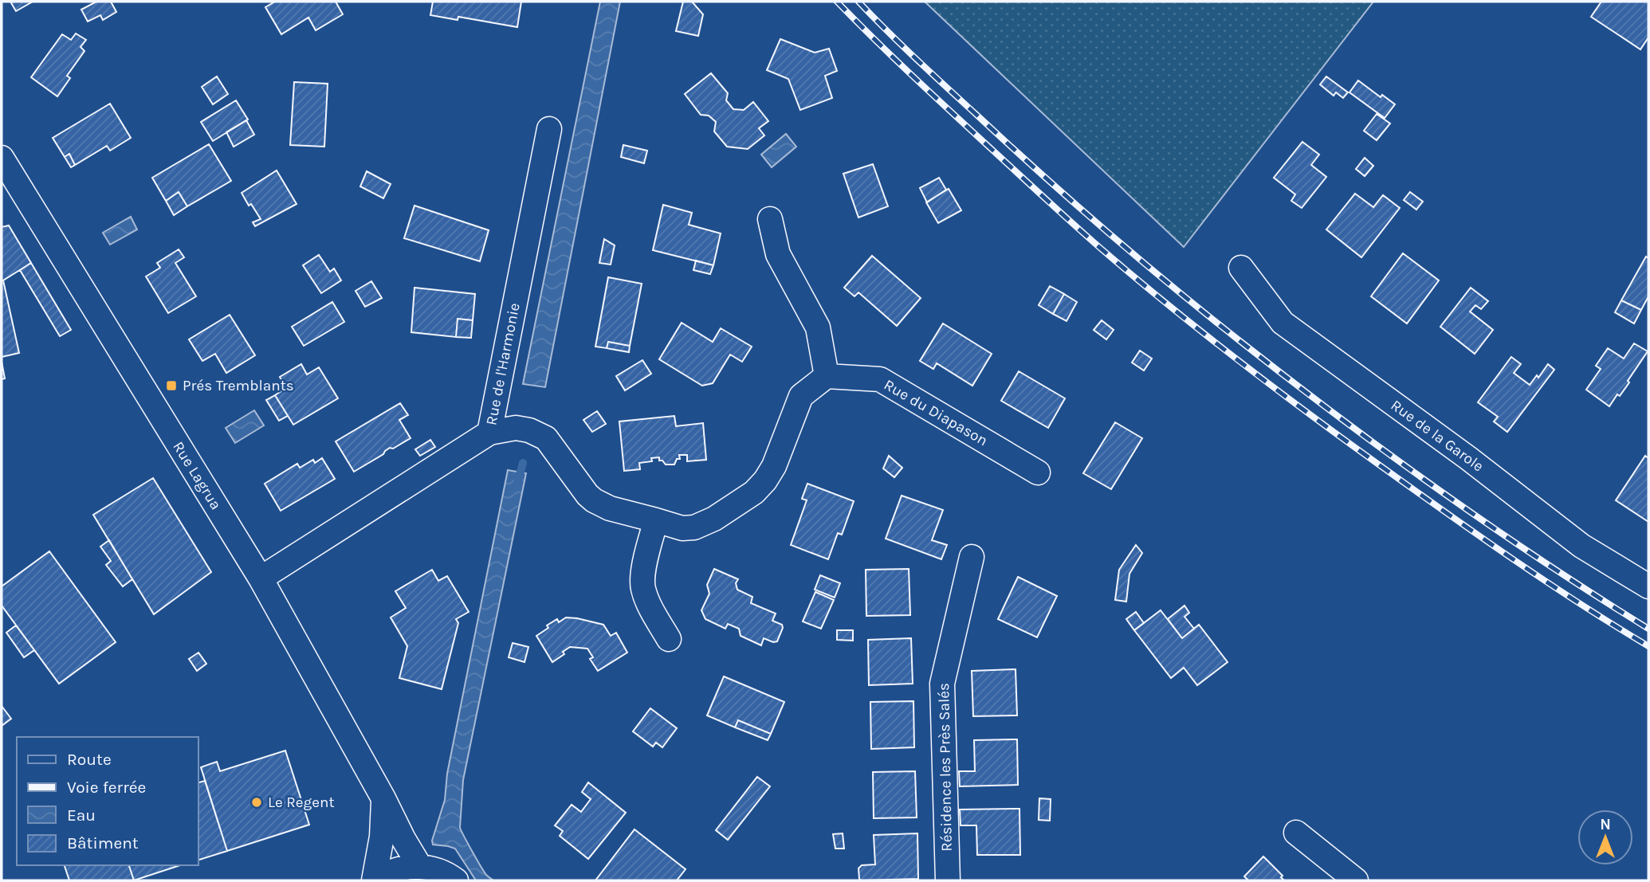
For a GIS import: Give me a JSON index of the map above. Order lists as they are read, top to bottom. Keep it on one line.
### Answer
{"streets":{"street":["Rue de l'Harmonie","Rue du Diapason","Rue de la Garole","Rue Lagrua","Résidence les Près Salés"]},"crossings":[["Rue de l'Harmonie","Rue Lagrua"]],"places":{"transit":["Prés Tremblants"],"other":["Le Regent"]},"legend":["Route","Voie ferrée","Eau","Bâtiment"],"north":"top"}
